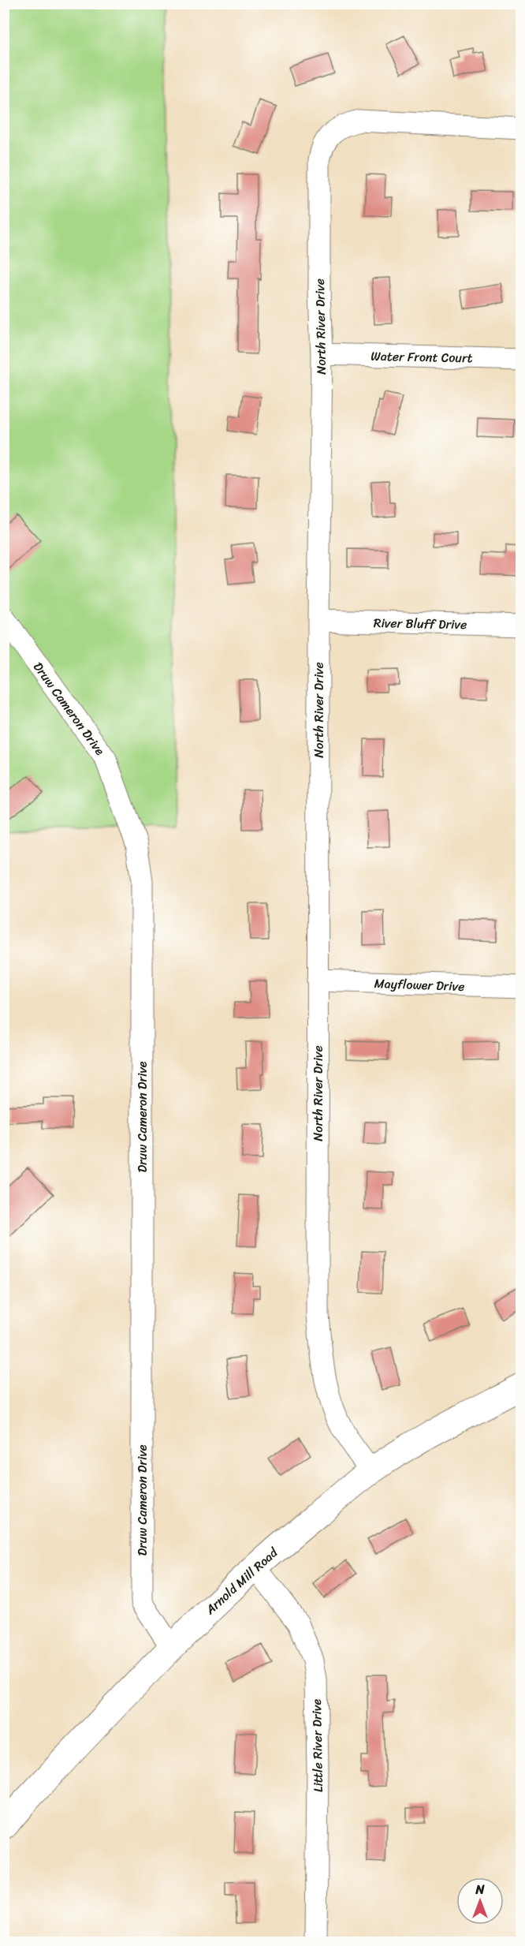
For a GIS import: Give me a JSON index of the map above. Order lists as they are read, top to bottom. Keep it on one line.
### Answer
{"streets":{"main road":["Arnold Mill Road"],"street":["North River Drive","Water Front Court","River Bluff Drive","Druw Cameron Drive","Mayflower Drive","Little River Drive"]},"crossings":[["North River Drive","Water Front Court"],["North River Drive","River Bluff Drive"],["North River Drive","Mayflower Drive"],["North River Drive","Arnold Mill Road"],["Druw Cameron Drive","Arnold Mill Road"],["Arnold Mill Road","Little River Drive"]],"north":"top"}
